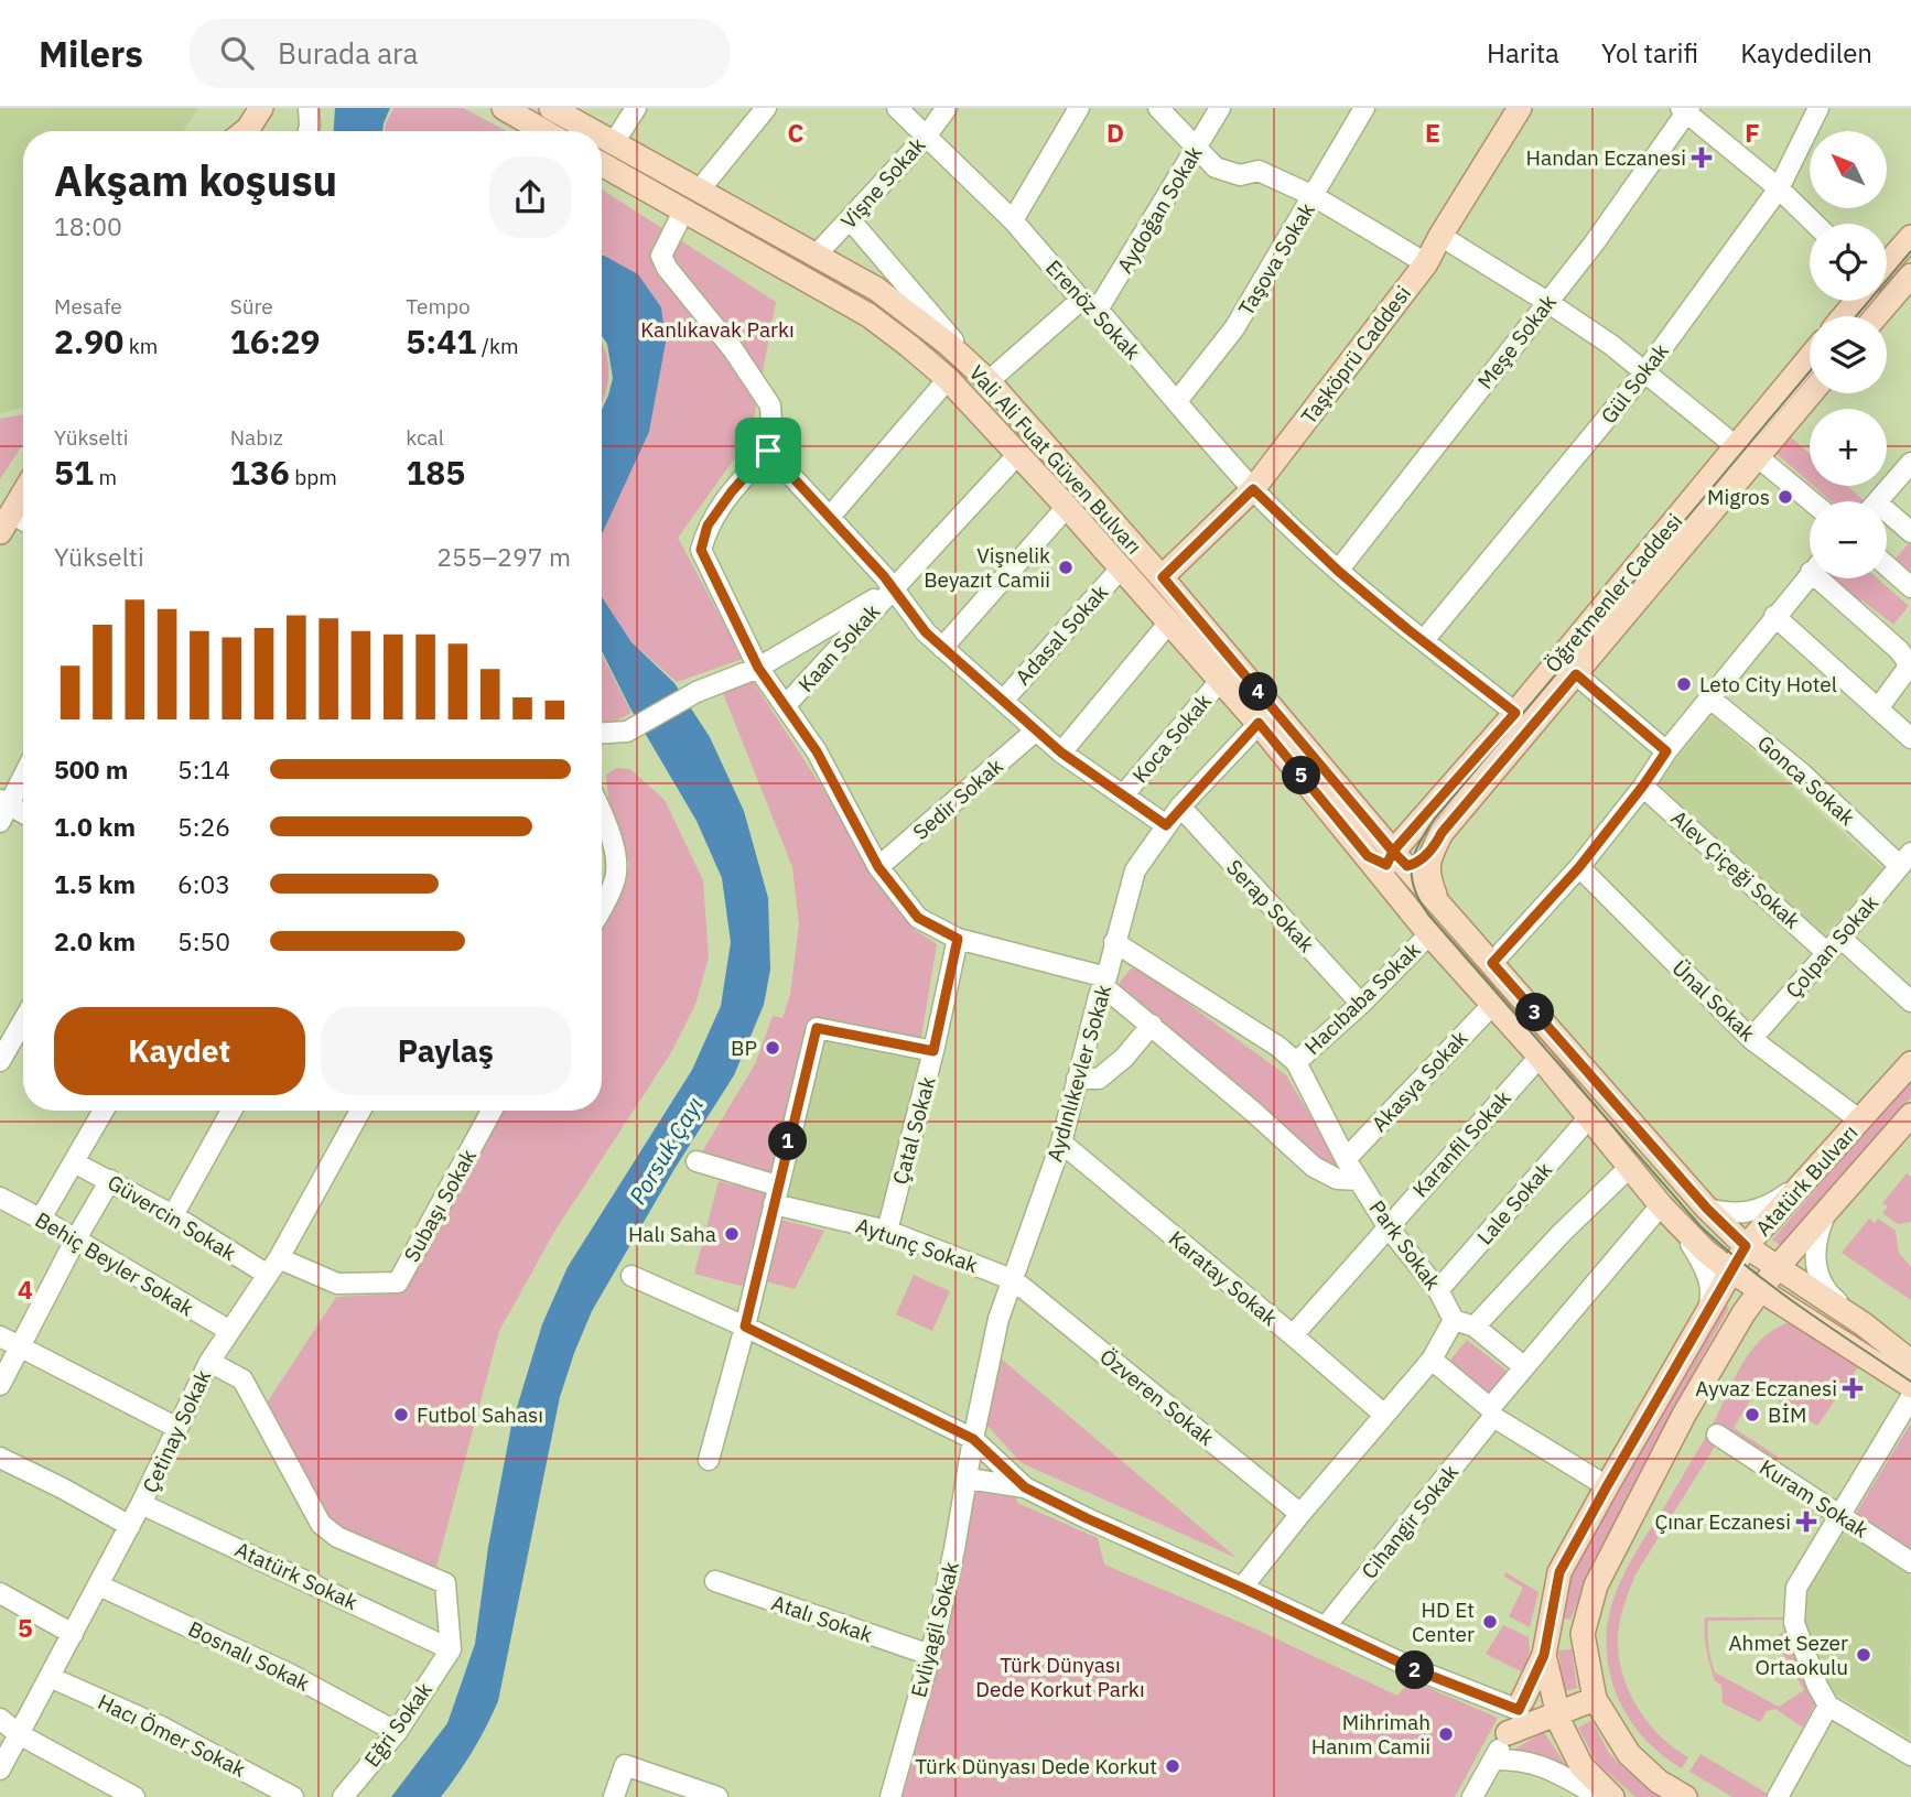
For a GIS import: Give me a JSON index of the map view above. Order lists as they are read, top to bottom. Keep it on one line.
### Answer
{"streets":{"main road":["Taşköprü Caddesi","Vali Ali Fuat Güven Bulvarı","Öğretmenler Caddesi","Atatürk Bulvarı"],"street":["Vişne Sokak","Aydoğan Sokak","Taşova Sokak","Erenöz Sokak","Meşe Sokak","Gül Sokak","Adasal Sokak","Kaan Sokak","Koca Sokak","Gonca Sokak","Sedir Sokak","Alev Çiçeği Sokak","Serap Sokak","Çolpan Sokak","Hacıbaba Sokak","Ünal Sokak","Aydınlıkevler Sokak","Akasya Sokak","Çatal Sokak","Karanfil Sokak","Lale Sokak","Subaşı Sokak","Güvercin Sokak","Aytunç Sokak","Park Sokak","Behiç Beyler Sokak","Karatay Sokak","Özveren Sokak","Çetinay Sokak","Kuram Sokak","Cihangir Sokak","Atatürk Sokak","Atalı Sokak","Evliyagil Sokak","Bosnalı Sokak","Eğri Sokak","Hacı Ömer Sokak"]},"crossings":[["Vişne Sokak","Erenöz Sokak"],["Vişne Sokak","Vali Ali Fuat Güven Bulvarı"],["Aydoğan Sokak","Erenöz Sokak"],["Aydoğan Sokak","Vali Ali Fuat Güven Bulvarı"],["Taşova Sokak","Erenöz Sokak"],["Erenöz Sokak","Meşe Sokak"],["Erenöz Sokak","Taşköprü Caddesi"],["Erenöz Sokak","Gül Sokak"],["Erenöz Sokak","Öğretmenler Caddesi"],["Taşköprü Caddesi","Vali Ali Fuat Güven Bulvarı"],["Vali Ali Fuat Güven Bulvarı","Öğretmenler Caddesi"],["Vali Ali Fuat Güven Bulvarı","Adasal Sokak"],["Vali Ali Fuat Güven Bulvarı","Kaan Sokak"],["Vali Ali Fuat Güven Bulvarı","Koca Sokak"],["Vali Ali Fuat Güven Bulvarı","Hacıbaba Sokak"],["Vali Ali Fuat Güven Bulvarı","Aydınlıkevler Sokak"],["Vali Ali Fuat Güven Bulvarı","Akasya Sokak"],["Vali Ali Fuat Güven Bulvarı","Karanfil Sokak"],["Vali Ali Fuat Güven Bulvarı","Atatürk Bulvarı"],["Vali Ali Fuat Güven Bulvarı","Lale Sokak"],["Vali Ali Fuat Güven Bulvarı","Cihangir Sokak"],["Gonca Sokak","Çolpan Sokak"],["Alev Çiçeği Sokak","Çolpan Sokak"],["Serap Sokak","Hacıbaba Sokak"],["Serap Sokak","Aydınlıkevler Sokak"],["Çolpan Sokak","Ünal Sokak"],["Hacıbaba Sokak","Park Sokak"],["Ünal Sokak","Atatürk Bulvarı"],["Aydınlıkevler Sokak","Aytunç Sokak"],["Aydınlıkevler Sokak","Park Sokak"],["Aydınlıkevler Sokak","Karatay Sokak"],["Aydınlıkevler Sokak","Özveren Sokak"],["Aydınlıkevler Sokak","Evliyagil Sokak"],["Akasya Sokak","Park Sokak"],["Çatal Sokak","Aytunç Sokak"],["Karanfil Sokak","Park Sokak"],["Karanfil Sokak","Karatay Sokak"],["Lale Sokak","Park Sokak"],["Subaşı Sokak","Çetinay Sokak"],["Güvercin Sokak","Çetinay Sokak"],["Aytunç Sokak","Özveren Sokak"],["Behiç Beyler Sokak","Çetinay Sokak"],["Çetinay Sokak","Atatürk Sokak"],["Çetinay Sokak","Bosnalı Sokak"],["Çetinay Sokak","Hacı Ömer Sokak"],["Atatürk Sokak","Eğri Sokak"],["Atalı Sokak","Evliyagil Sokak"],["Bosnalı Sokak","Eğri Sokak"]],"water":["Porsuk Çayı"],"parks":["Kanlıkavak Parkı","Türk Dünyası Dede Korkut Parkı"],"places":{"health":["Handan Eczanesi","Ayvaz Eczanesi","Çınar Eczanesi"],"other":["Migros","Vişnelik Beyazıt Camii","Leto City Hotel","BP","Halı Saha","Futbol Sahası","BİM","HD Et Center","Ahmet Sezer Ortaokulu","Mihrimah Hanım Camii","Türk Dünyası Dede Korkut"]},"north":"top left","page":{"header":"Milers","search":"Burada ara","nav":["Harita","Yol tarifi","Kaydedilen"],"map_buttons":["+","−"],"heading":["Akşam koşusu","18:00"],"stats":[["Mesafe","2.90 km"],["Süre","16:29"],["Tempo","5:41 /km"],["Yükselti","51 m"],["Nabız","136 bpm"],["kcal","185"]],"chart":["Yükselti","255–297 m"],"pins":["4","5","3","1","2"],"list":[{"name":"500 m","note":"5:14"},{"name":"1.0 km","note":"5:26"},{"name":"1.5 km","note":"6:03"},{"name":"2.0 km","note":"5:50"}],"buttons":["Kaydet","Paylaş"]},"grid":{"columns":["C","D","E","F"],"rows":["4","5"]}}
